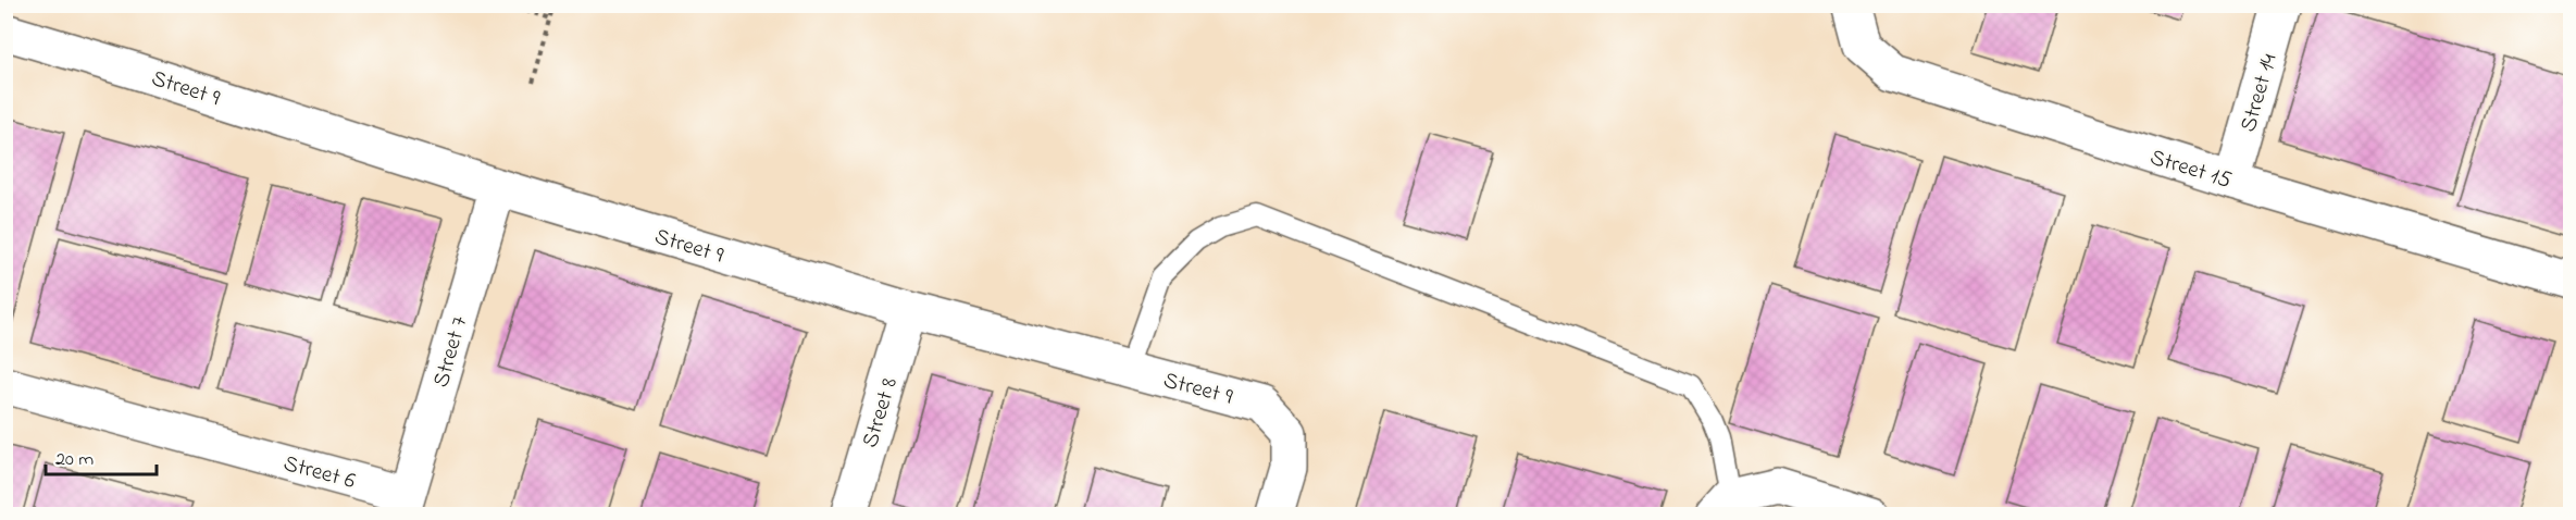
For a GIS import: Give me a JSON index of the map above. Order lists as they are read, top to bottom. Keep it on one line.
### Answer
{"streets":{"street":["Street 9","Street 14","Street 15","Street 7","Street 8","Street 6"]},"crossings":[["Street 9","Street 7"],["Street 9","Street 8"],["Street 14","Street 15"],["Street 7","Street 6"]],"scale_bar":"20 m"}
